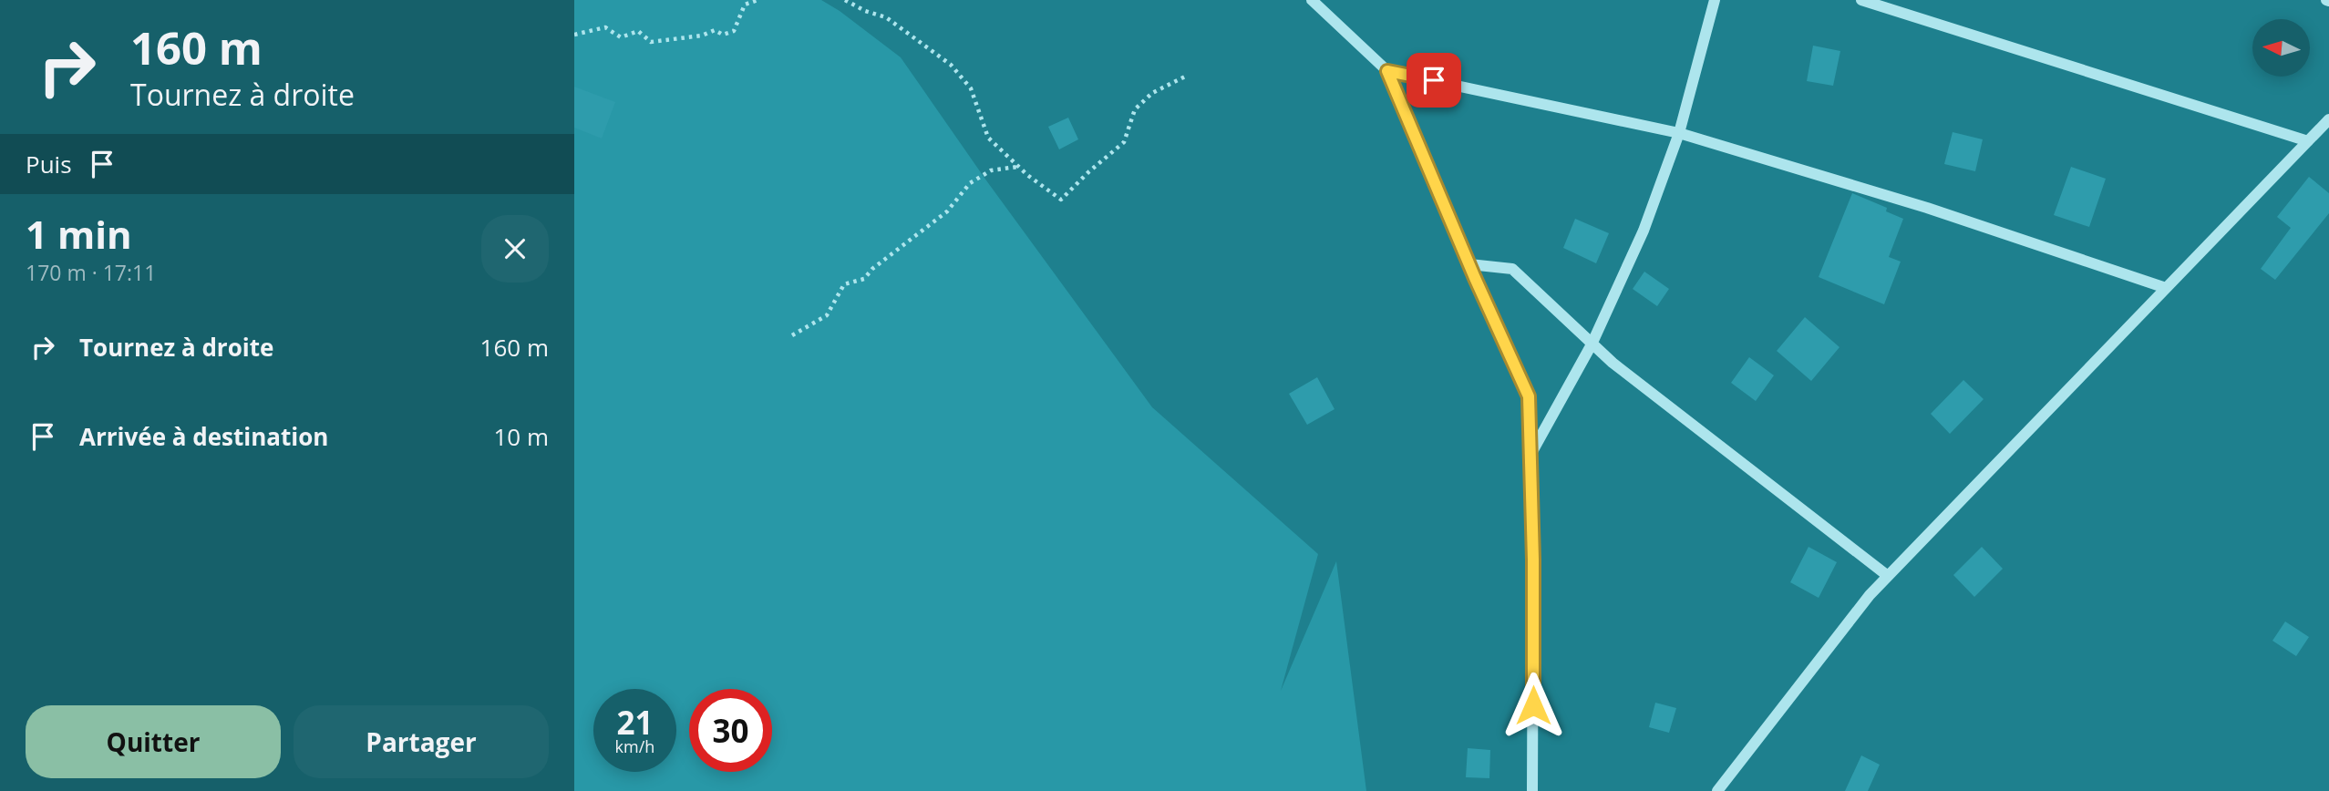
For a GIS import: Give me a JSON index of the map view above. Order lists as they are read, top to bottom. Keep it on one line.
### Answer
{"north":"left","page":{"turn":["160 m","Tournez à droite"],"then":"Puis","heading":["1 min","170 m · 17:11"],"list":[{"name":"Tournez à droite","value":"160 m"},{"name":"Arrivée à destination","value":"10 m"}],"speed":"21 km/h","limit":"30","buttons":["Quitter","Partager"]}}
